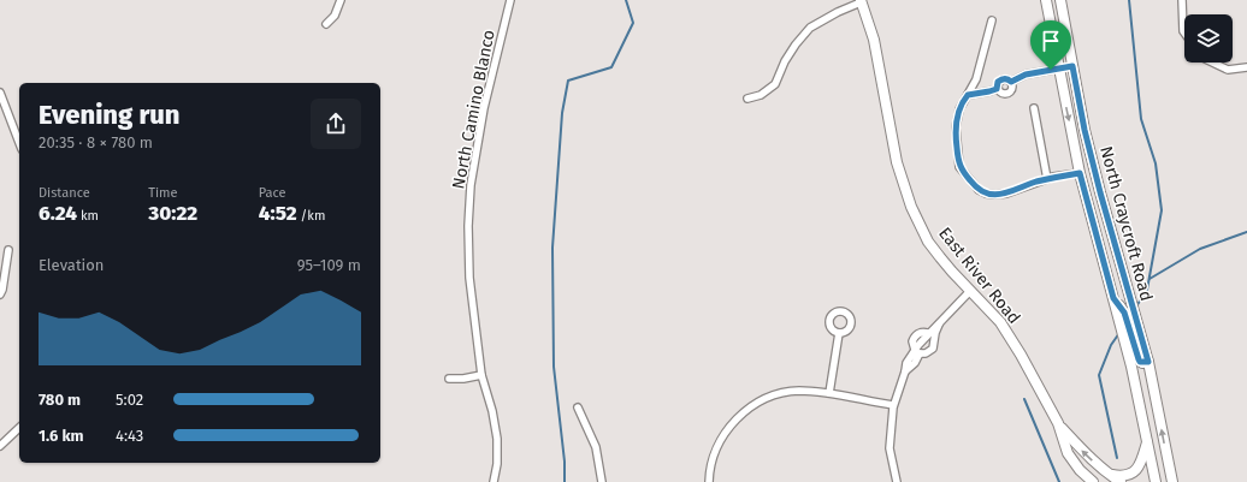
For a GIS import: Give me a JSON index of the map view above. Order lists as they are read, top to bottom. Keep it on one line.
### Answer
{"streets":{"main road":["North Craycroft Road","East River Road"],"street":["North Camino Blanco"]},"page":{"heading":["Evening run","20:35 · 8 × 780 m"],"stats":[["Distance","6.24 km"],["Time","30:22"],["Pace","4:52 /km"]],"chart":["Elevation","95–109 m"],"list":[{"name":"780 m","note":"5:02"},{"name":"1.6 km","note":"4:43"}]}}
